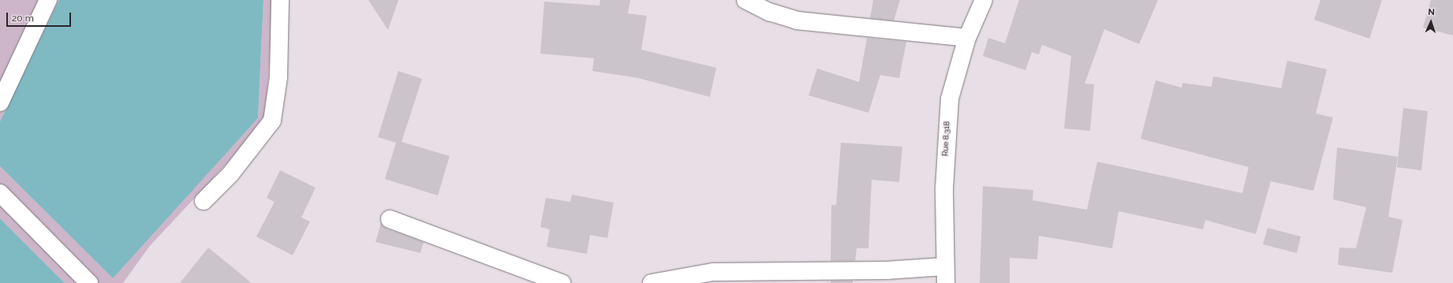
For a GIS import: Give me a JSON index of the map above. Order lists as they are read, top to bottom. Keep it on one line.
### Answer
{"streets":{"street":["Rue 8.318"]},"scale_bar":"20 m","north":"top"}
